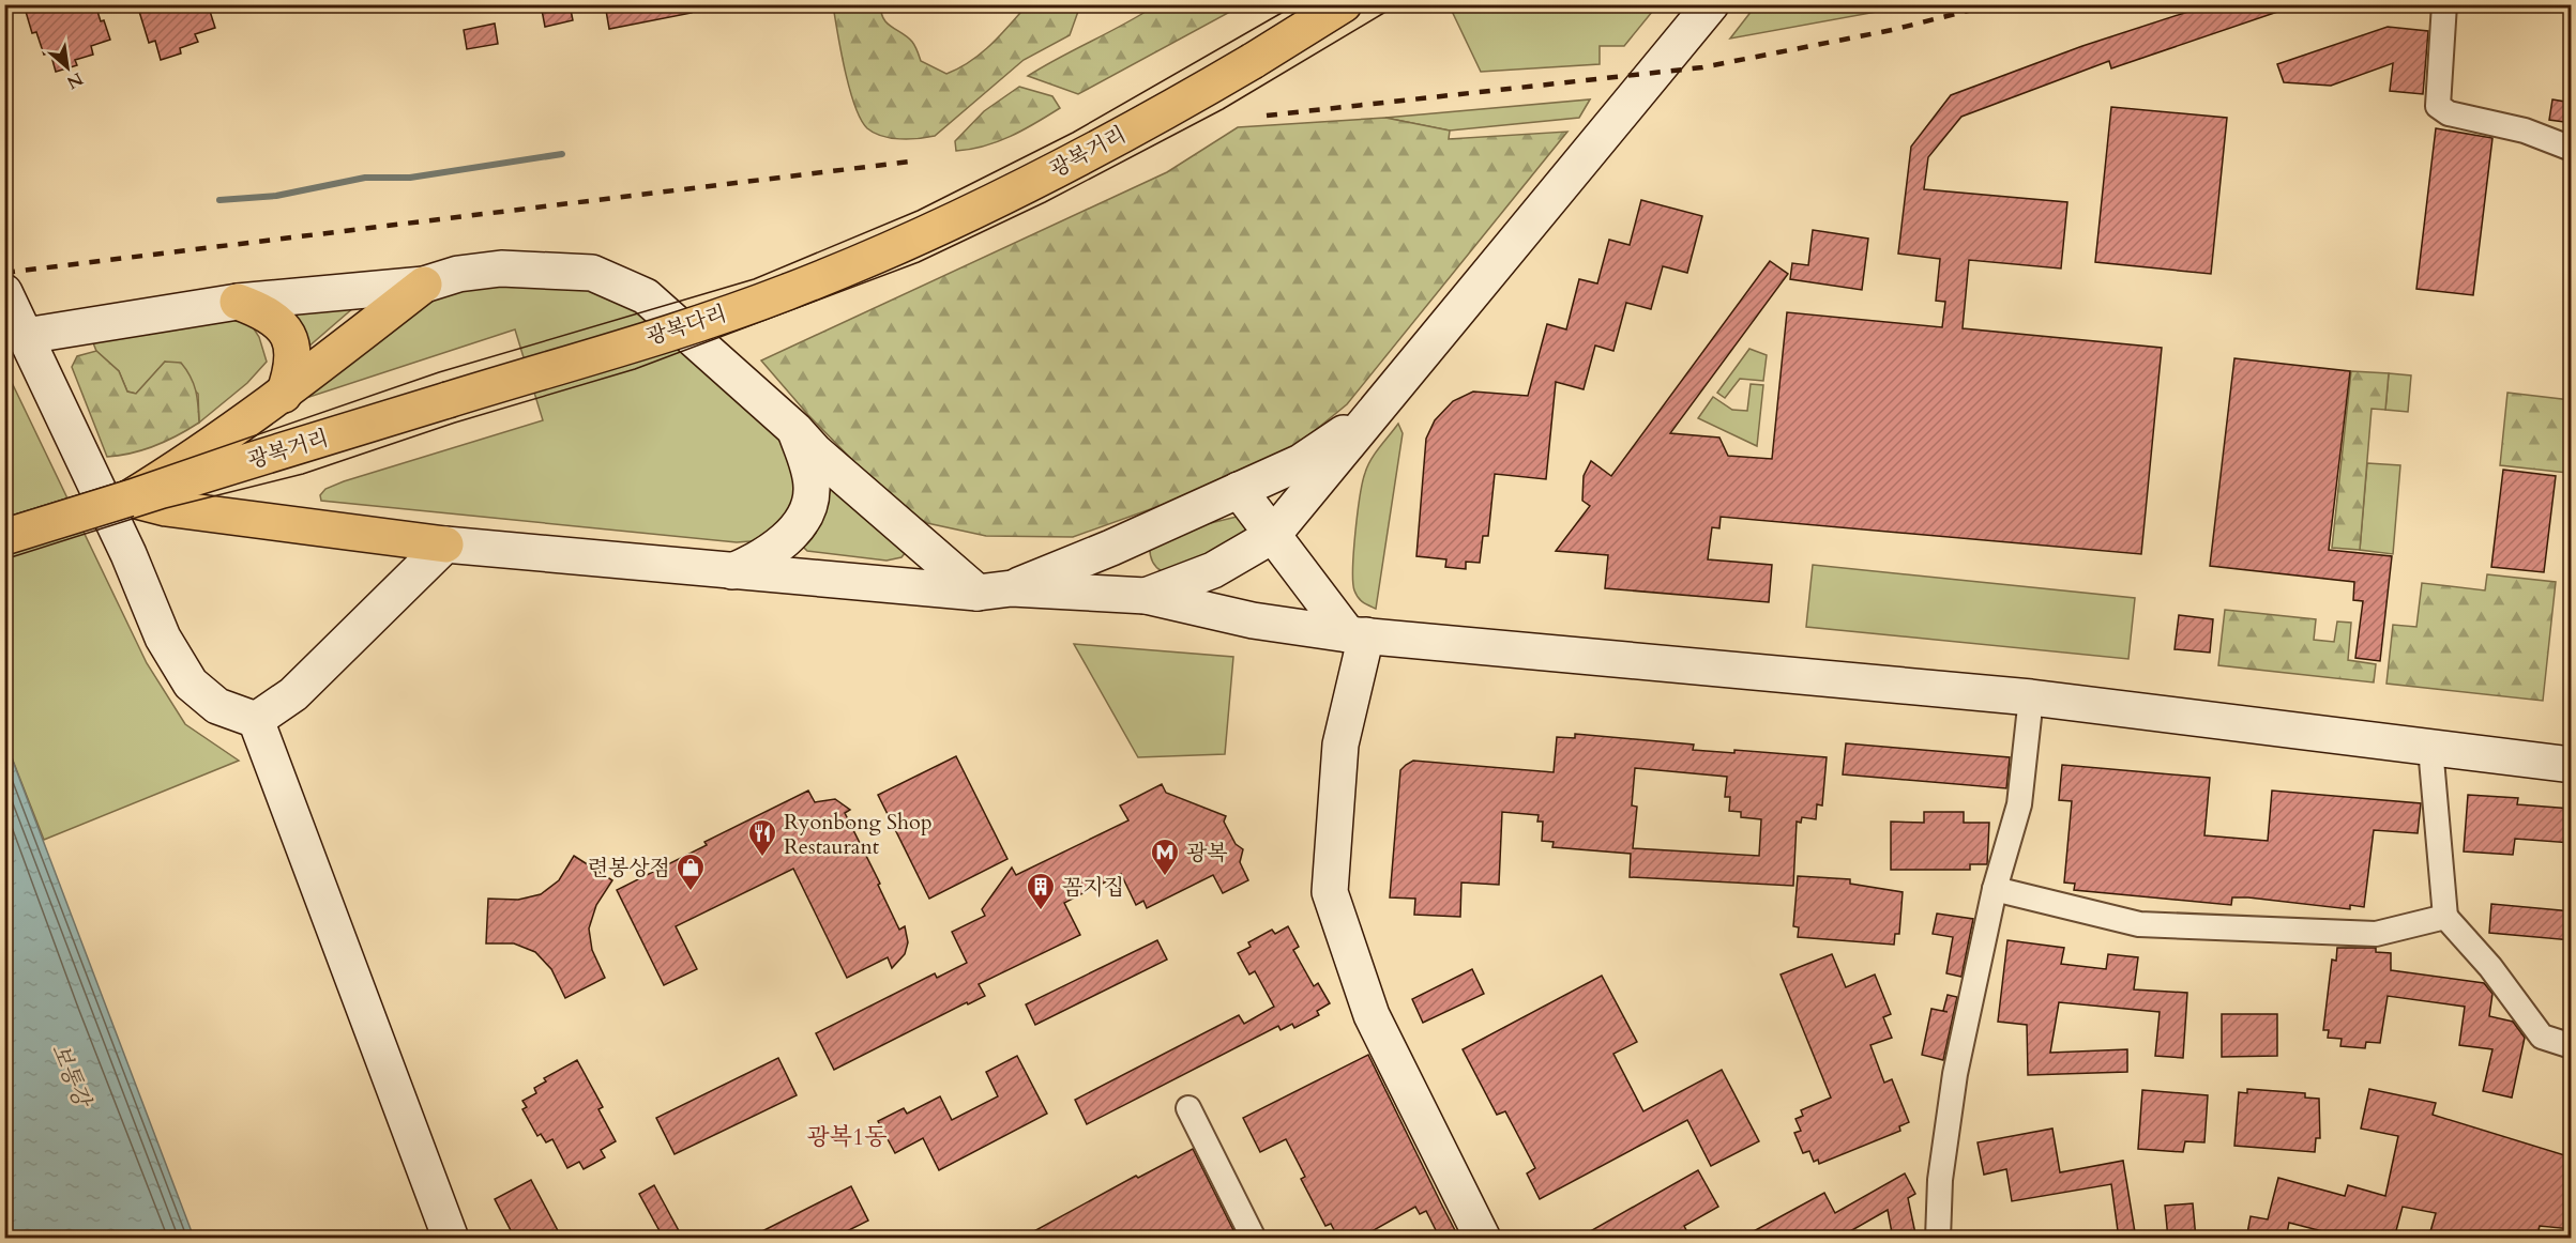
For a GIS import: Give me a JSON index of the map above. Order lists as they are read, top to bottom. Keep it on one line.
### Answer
{"streets":{"highway":["광복거리","광복다리"]},"crossings":[["광복거리","광복다리"]],"districts":["광복1동"],"water":["보통강"],"places":{"restaurant":["Ryonbong Shop Restaurant"],"metro station":["광복"],"shop":["련봉상점"],"building":["꼼지집"]},"north":"bottom right"}
